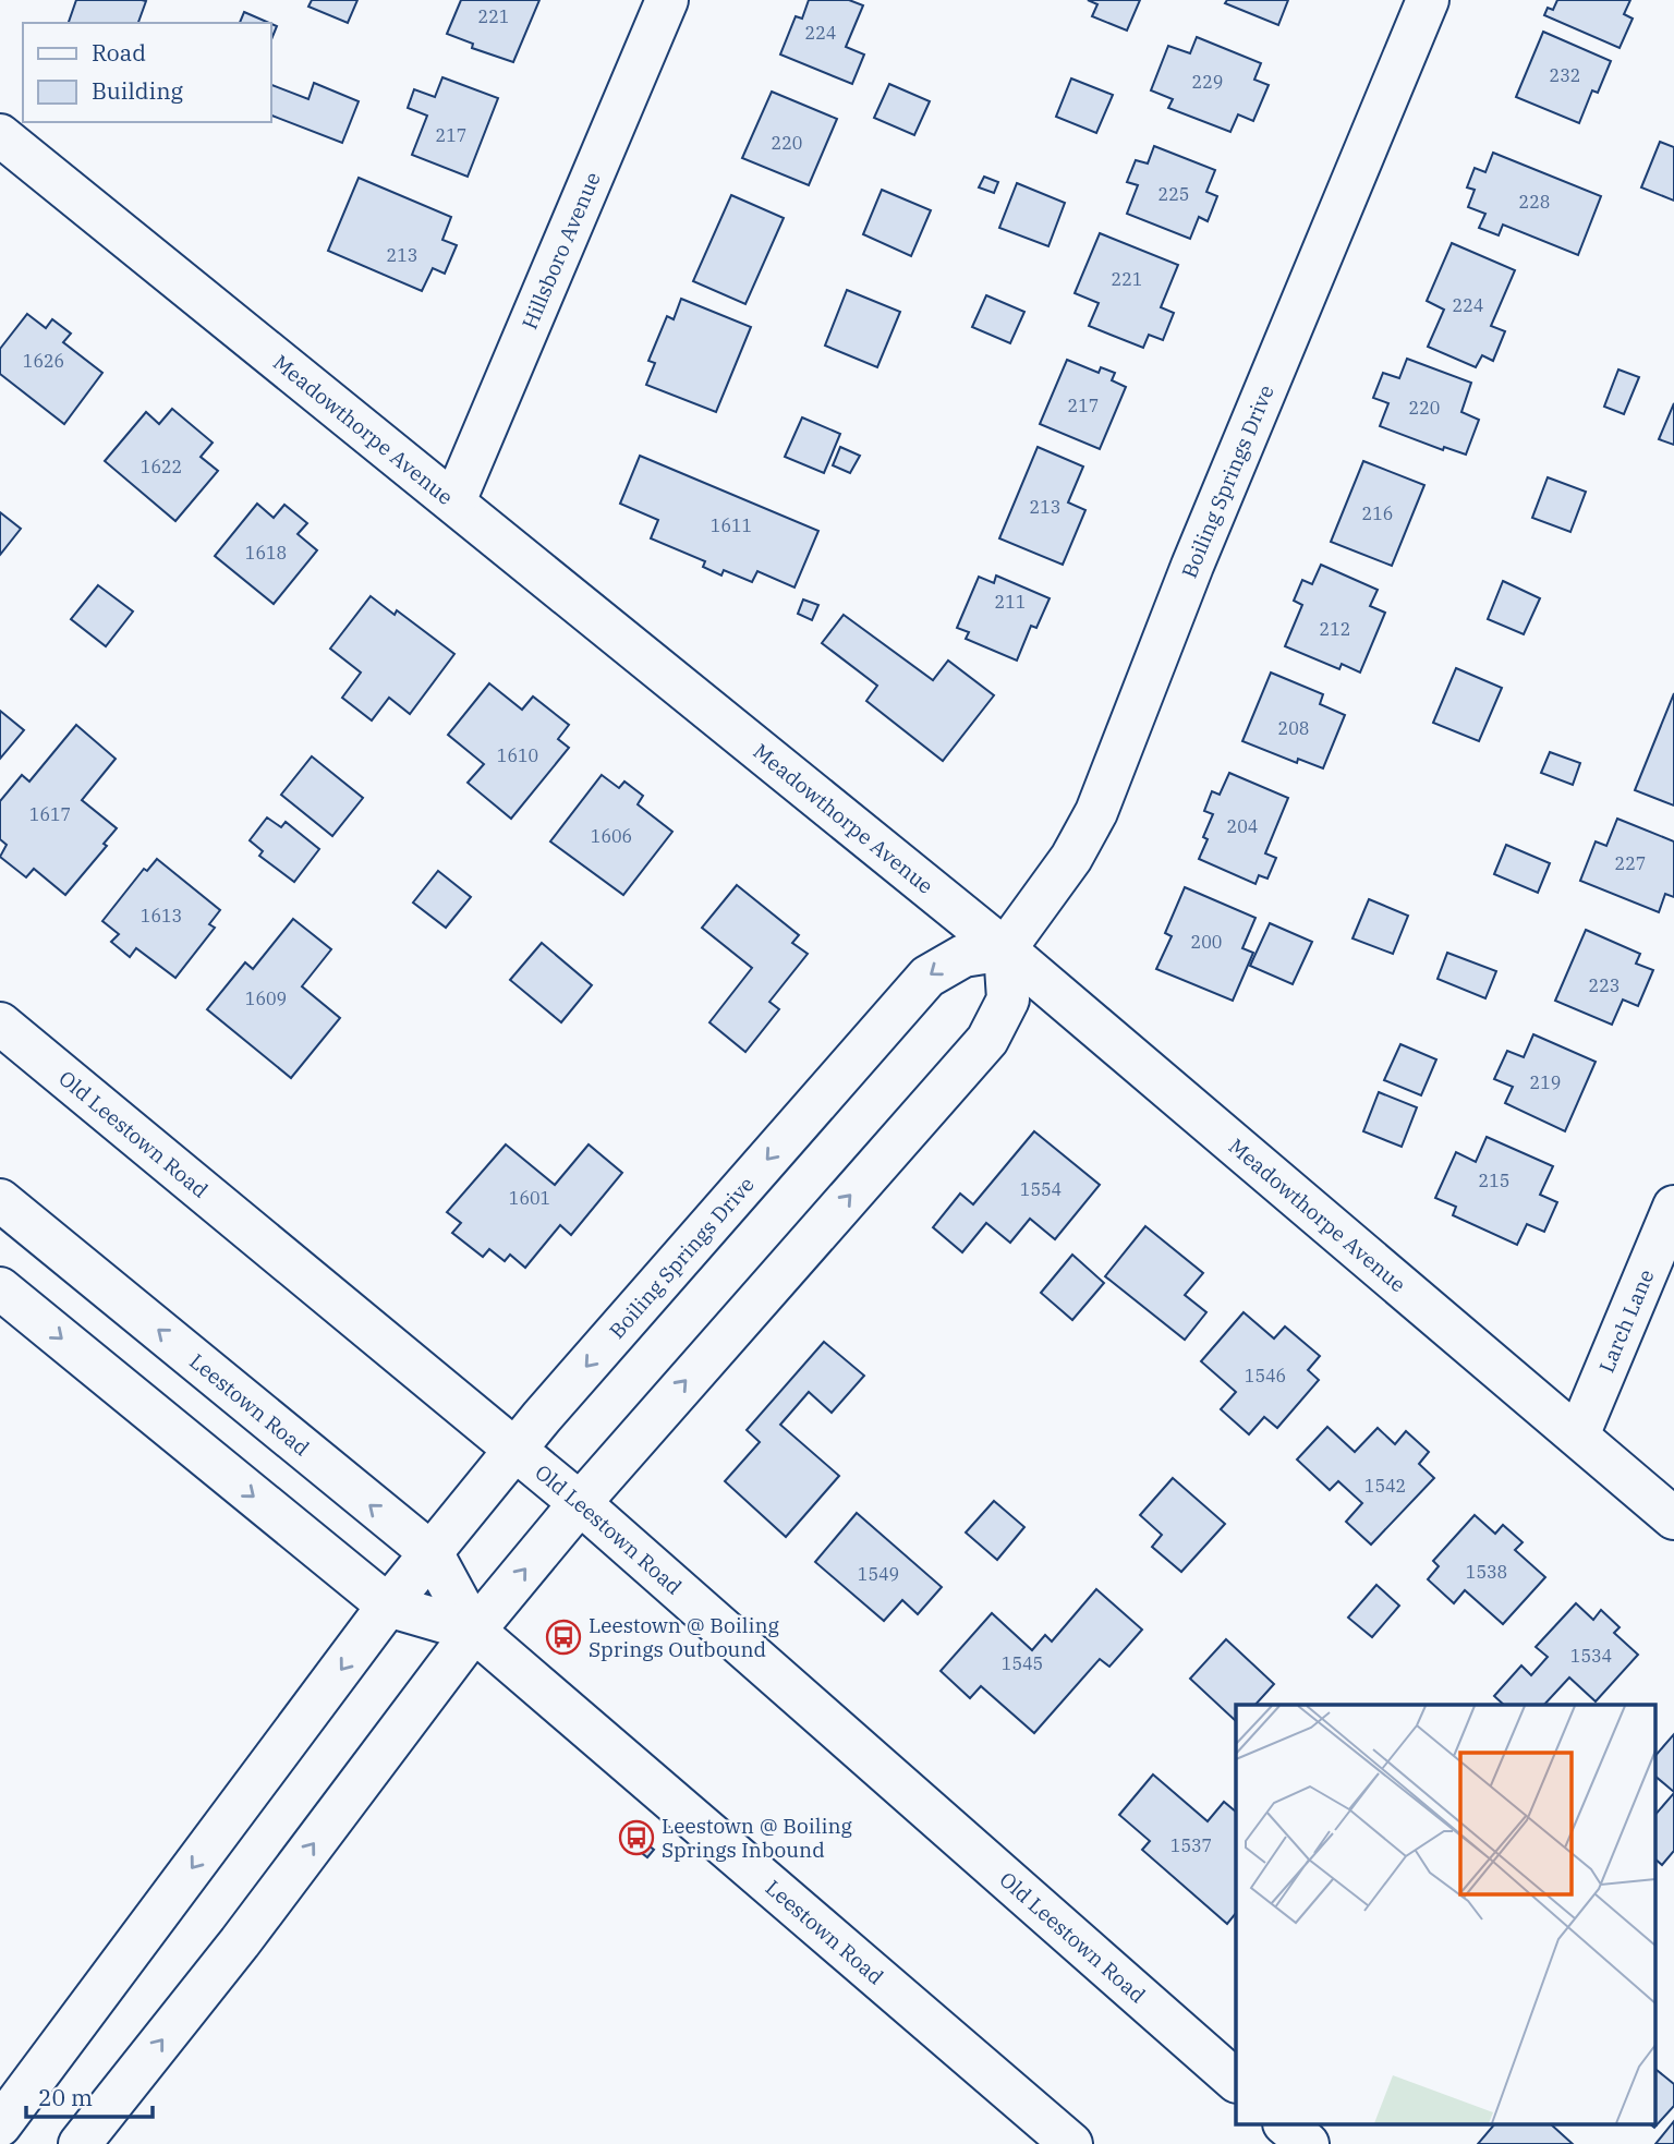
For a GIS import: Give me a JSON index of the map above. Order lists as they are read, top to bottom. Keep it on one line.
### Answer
{"streets":{"street":["Hillsboro Avenue","Meadowthorpe Avenue","Boiling Springs Drive","Old Leestown Road","Larch Lane","Leestown Road"]},"crossings":[["Hillsboro Avenue","Meadowthorpe Avenue"],["Meadowthorpe Avenue","Boiling Springs Drive"],["Meadowthorpe Avenue","Larch Lane"],["Boiling Springs Drive","Old Leestown Road"],["Boiling Springs Drive","Leestown Road"]],"places":{"bus stop":["Leestown @ Boiling Springs Outbound","Leestown @ Boiling Springs Inbound"]},"house_numbers":["221","224","232","229","217","220","225","228","213","221","224","1626","217","220","1622","213","216","1611","1618","211","212","208","1610","1617","204","1606","227","1613","200","223","1609","219","215","1554","1601","1546","1542","1538","1549","1534","1545","1537"],"legend":["Road","Building"],"scale_bar":"20 m"}
